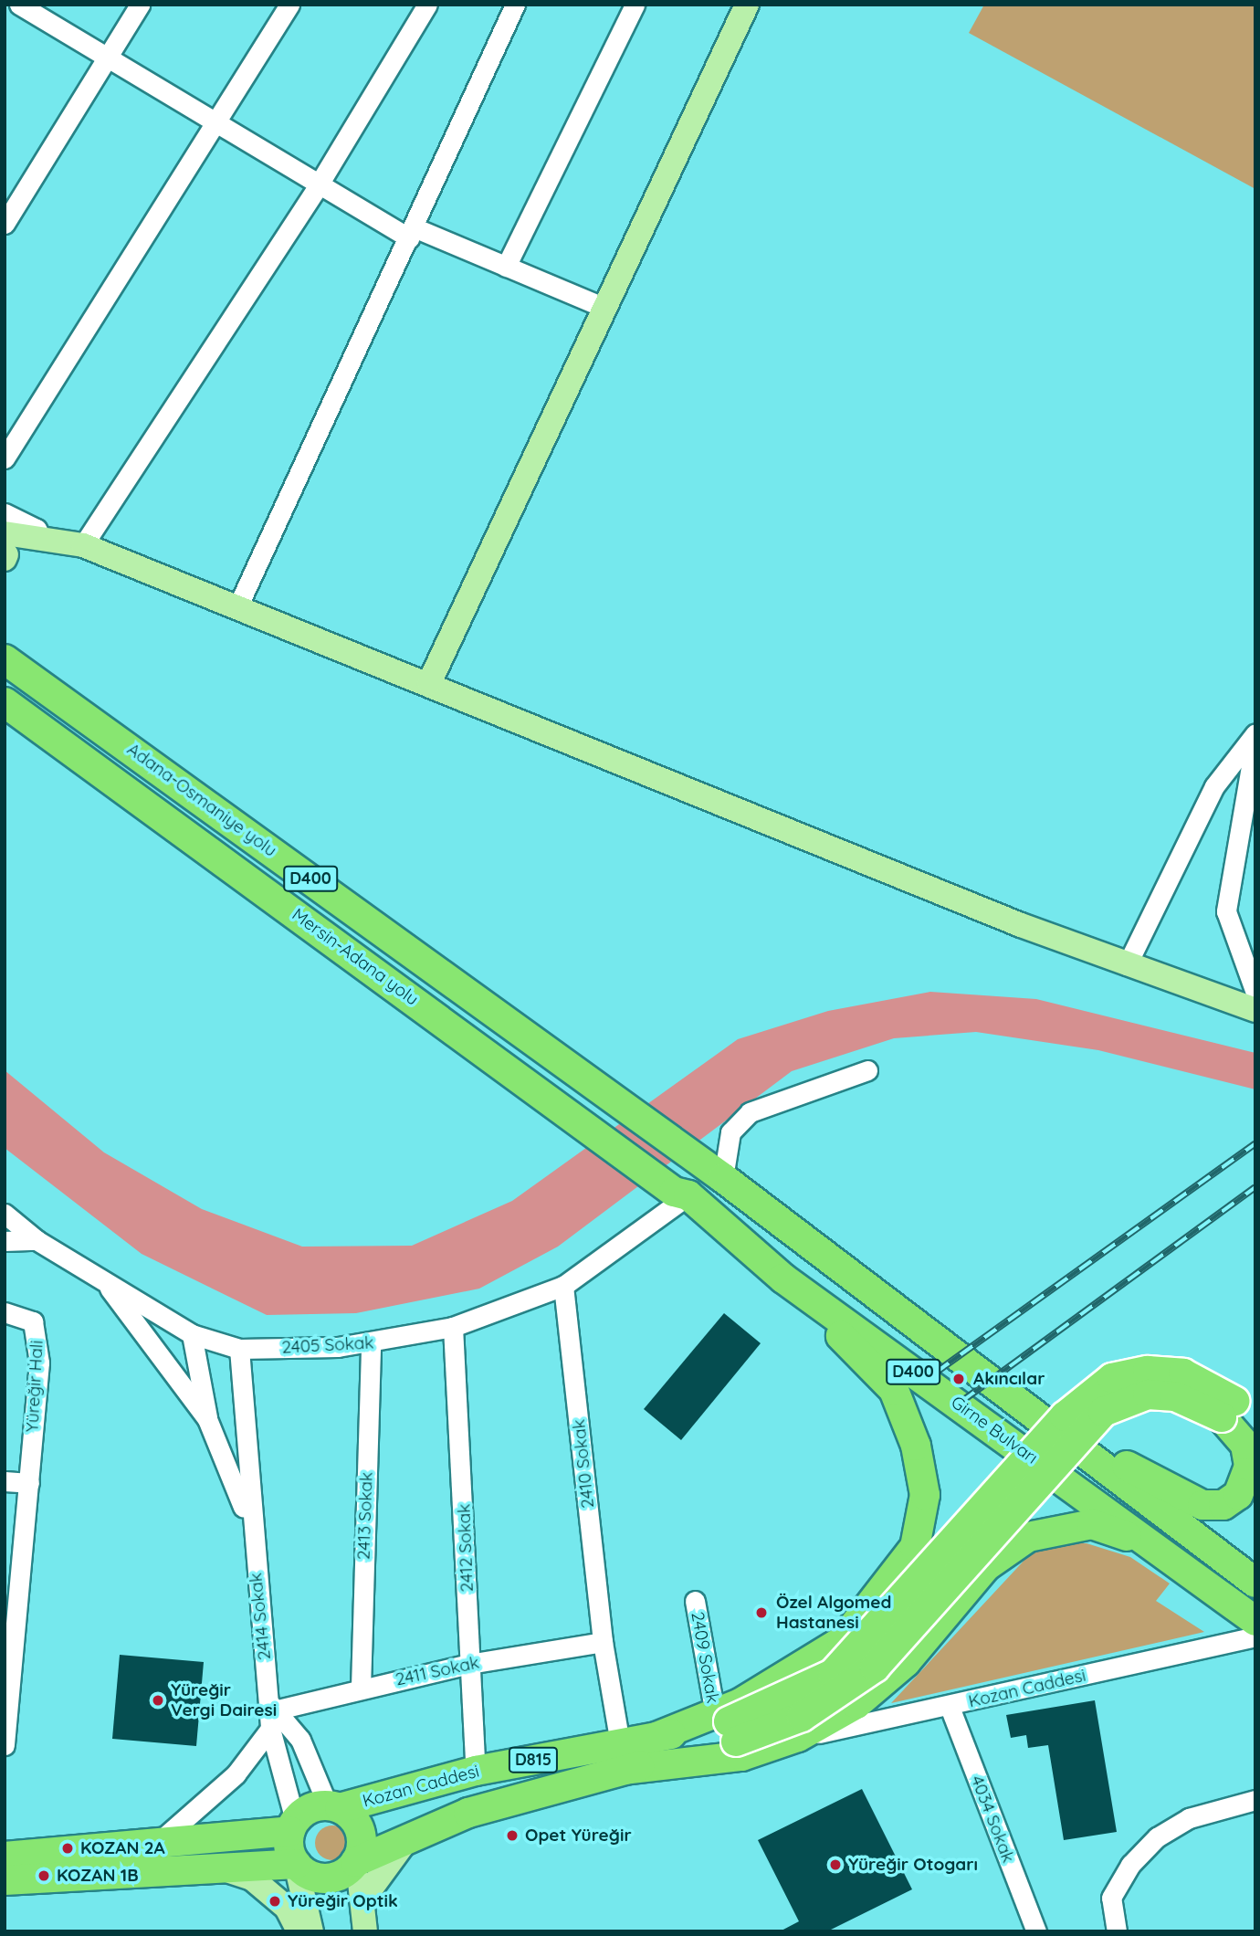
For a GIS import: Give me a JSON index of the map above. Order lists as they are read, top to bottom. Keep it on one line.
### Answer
{"streets":{"highway":["Adana-Osmaniye yolu","D400","Mersin-Adana yolu","Girne Bulvarı","Kozan Caddesi","D815"],"street":["2405 Sokak","Yüreğir Hali","2410 Sokak","2413 Sokak","2412 Sokak","2414 Sokak","2409 Sokak","2411 Sokak","4034 Sokak"]},"crossings":[["Adana-Osmaniye yolu","Girne Bulvarı"],["Mersin-Adana yolu","2405 Sokak"],["Mersin-Adana yolu","Girne Bulvarı"],["2405 Sokak","Girne Bulvarı"],["2405 Sokak","2410 Sokak"],["2405 Sokak","2413 Sokak"],["2405 Sokak","2412 Sokak"],["2405 Sokak","2414 Sokak"],["2410 Sokak","2411 Sokak"],["2410 Sokak","Kozan Caddesi"],["2413 Sokak","2411 Sokak"],["2412 Sokak","2411 Sokak"],["2412 Sokak","Kozan Caddesi"],["2414 Sokak","2411 Sokak"],["2414 Sokak","Kozan Caddesi"],["2414 Sokak","D815"],["2409 Sokak","Kozan Caddesi"],["Kozan Caddesi","D815"],["Kozan Caddesi","4034 Sokak"]],"places":["Akıncılar","Özel Algomed Hastanesi","Yüreğir Vergi Dairesi","Opet Yüreğir","KOZAN 2A","Yüreğir Otogarı","KOZAN 1B","Yüreğir Optik"]}
